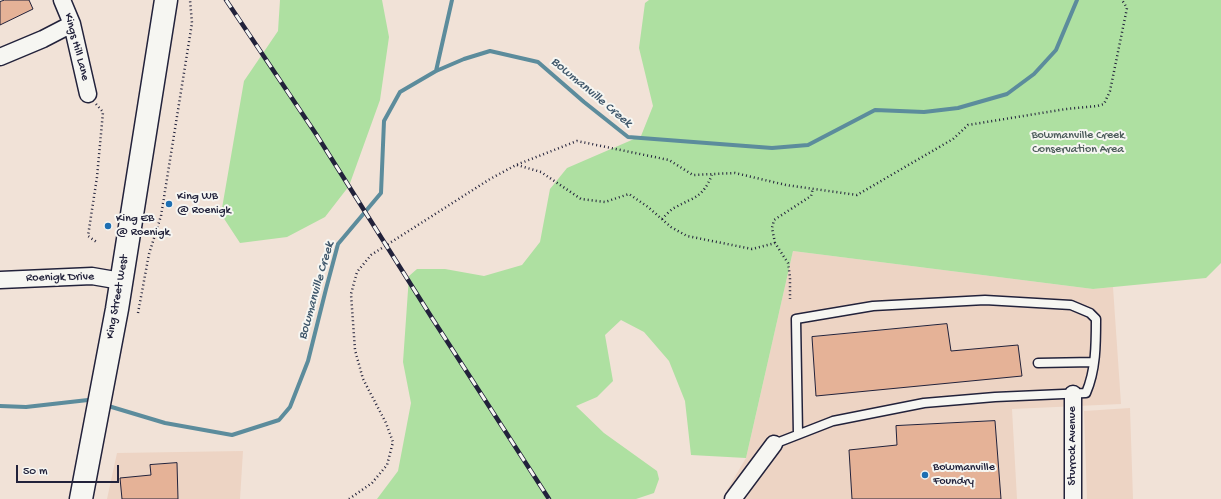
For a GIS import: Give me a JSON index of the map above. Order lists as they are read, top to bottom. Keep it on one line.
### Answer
{"streets":{"main road":["King Street West"],"street":["Kings Hill Lane","Roenigk Drive","Sturrock Avenue"]},"crossings":[["Roenigk Drive","King Street West"]],"water":["Bowmanville Creek"],"parks":["Bowmanville Creek Conservation Area"],"places":["King WB @ Roenigk","King EB @ Roenigk","Bowmanville Foundry"],"scale_bar":"50 m"}
